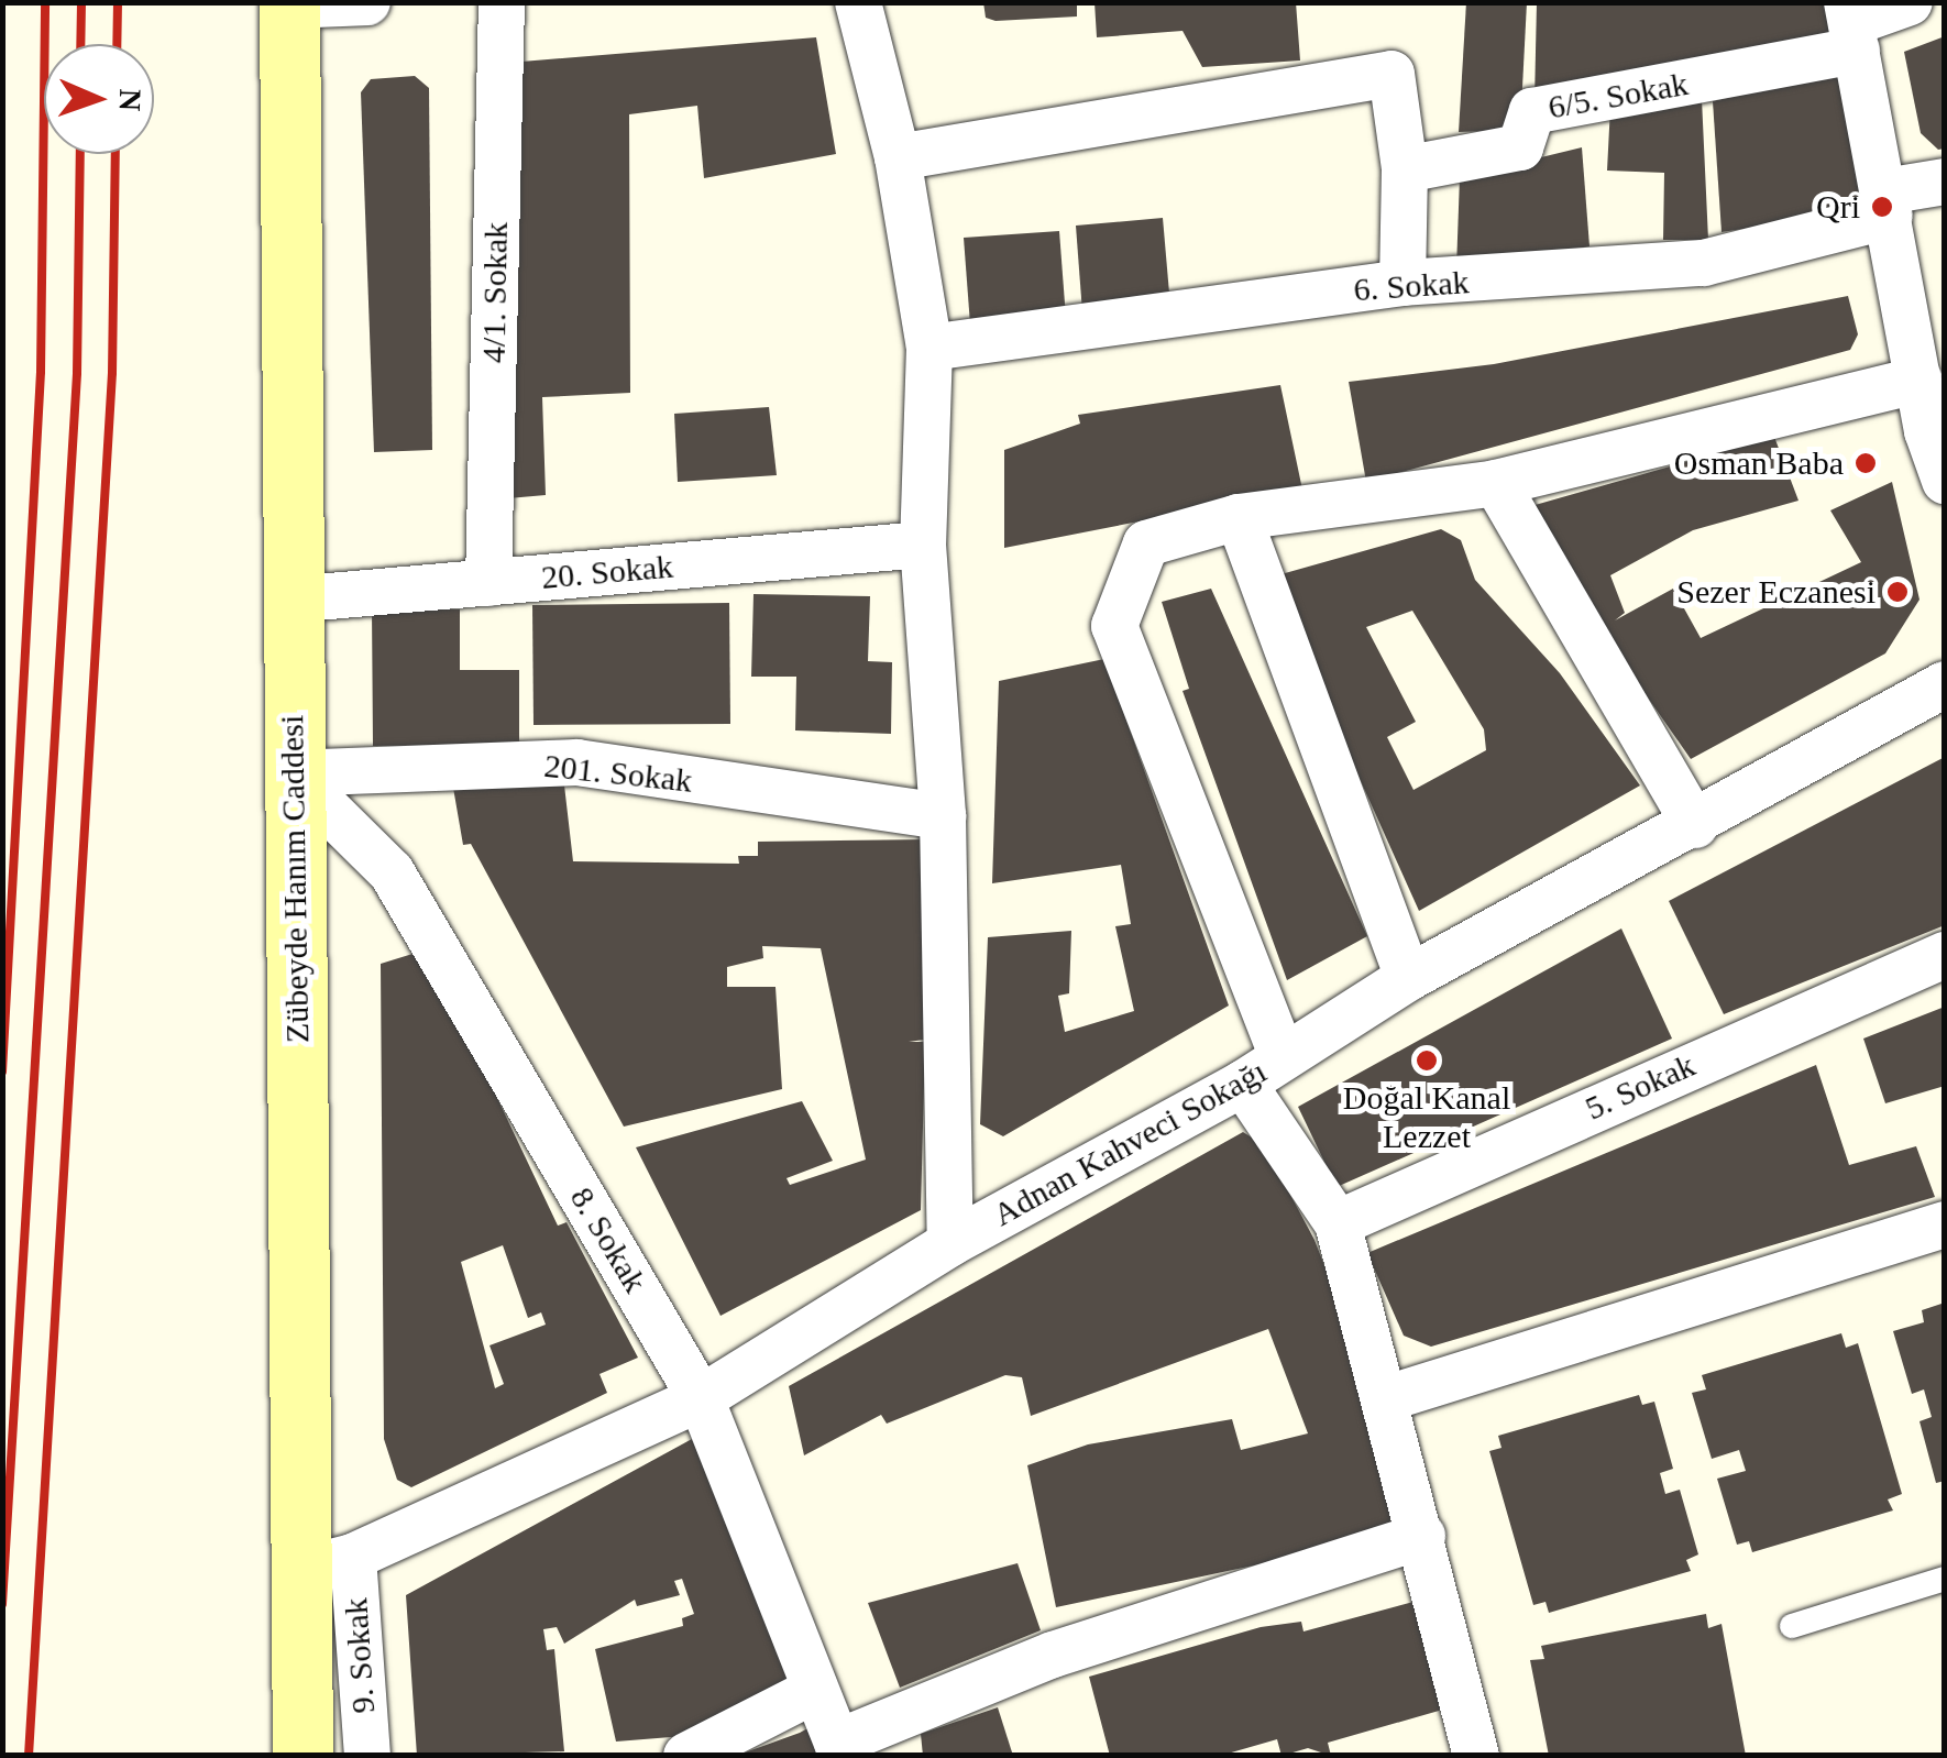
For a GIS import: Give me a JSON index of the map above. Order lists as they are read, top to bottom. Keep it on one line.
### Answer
{"streets":{"main road":["Zübeyde Hanım Caddesi"],"street":["6/5. Sokak","6. Sokak","4/1. Sokak","20. Sokak","201. Sokak","5. Sokak","Adnan Kahveci Sokağı","8. Sokak","9. Sokak"]},"crossings":[["4/1. Sokak","20. Sokak"],["20. Sokak","Zübeyde Hanım Caddesi"],["201. Sokak","Zübeyde Hanım Caddesi"],["201. Sokak","8. Sokak"],["Zübeyde Hanım Caddesi","Adnan Kahveci Sokağı"],["Zübeyde Hanım Caddesi","8. Sokak"],["Zübeyde Hanım Caddesi","9. Sokak"],["Adnan Kahveci Sokağı","8. Sokak"],["Adnan Kahveci Sokağı","9. Sokak"]],"places":["Qri","Osman Baba","Sezer Eczanesi","Doğal Kanal Lezzet"],"north":"right"}
